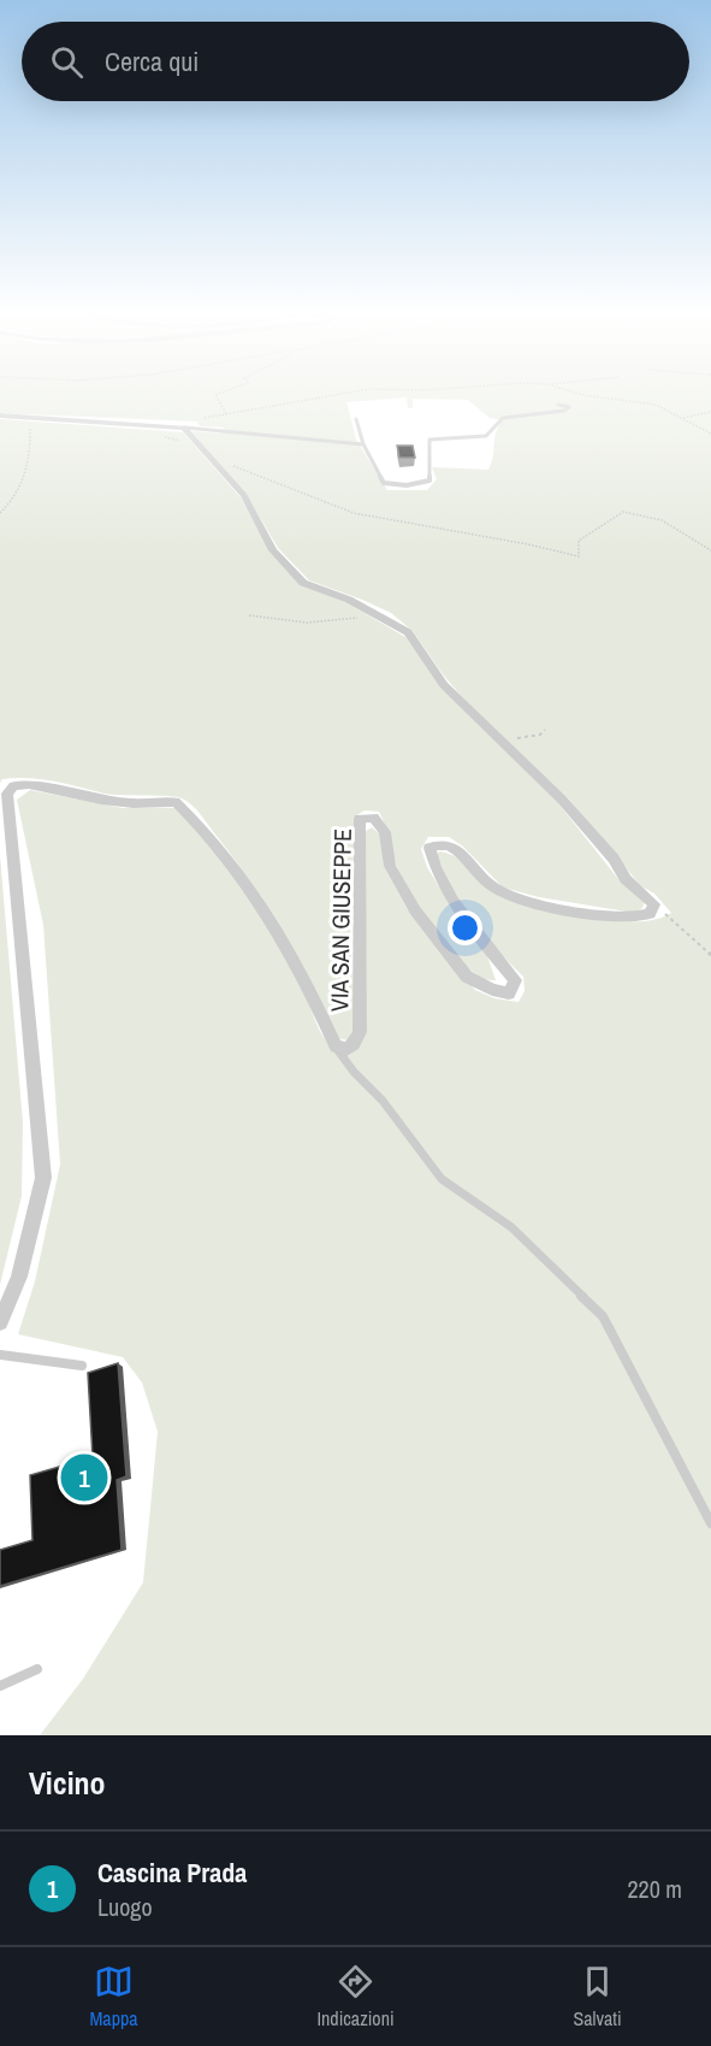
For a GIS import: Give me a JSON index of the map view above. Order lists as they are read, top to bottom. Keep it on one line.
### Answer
{"streets":{"street":["VIA SAN GIUSEPPE"]},"page":{"search":"Cerca qui","pins":"1","heading":"Vicino","list":[{"mark":"1","name":"Cascina Prada","note":"Luogo","value":"220 m"}],"nav":["Mappa","Indicazioni","Salvati"]}}
